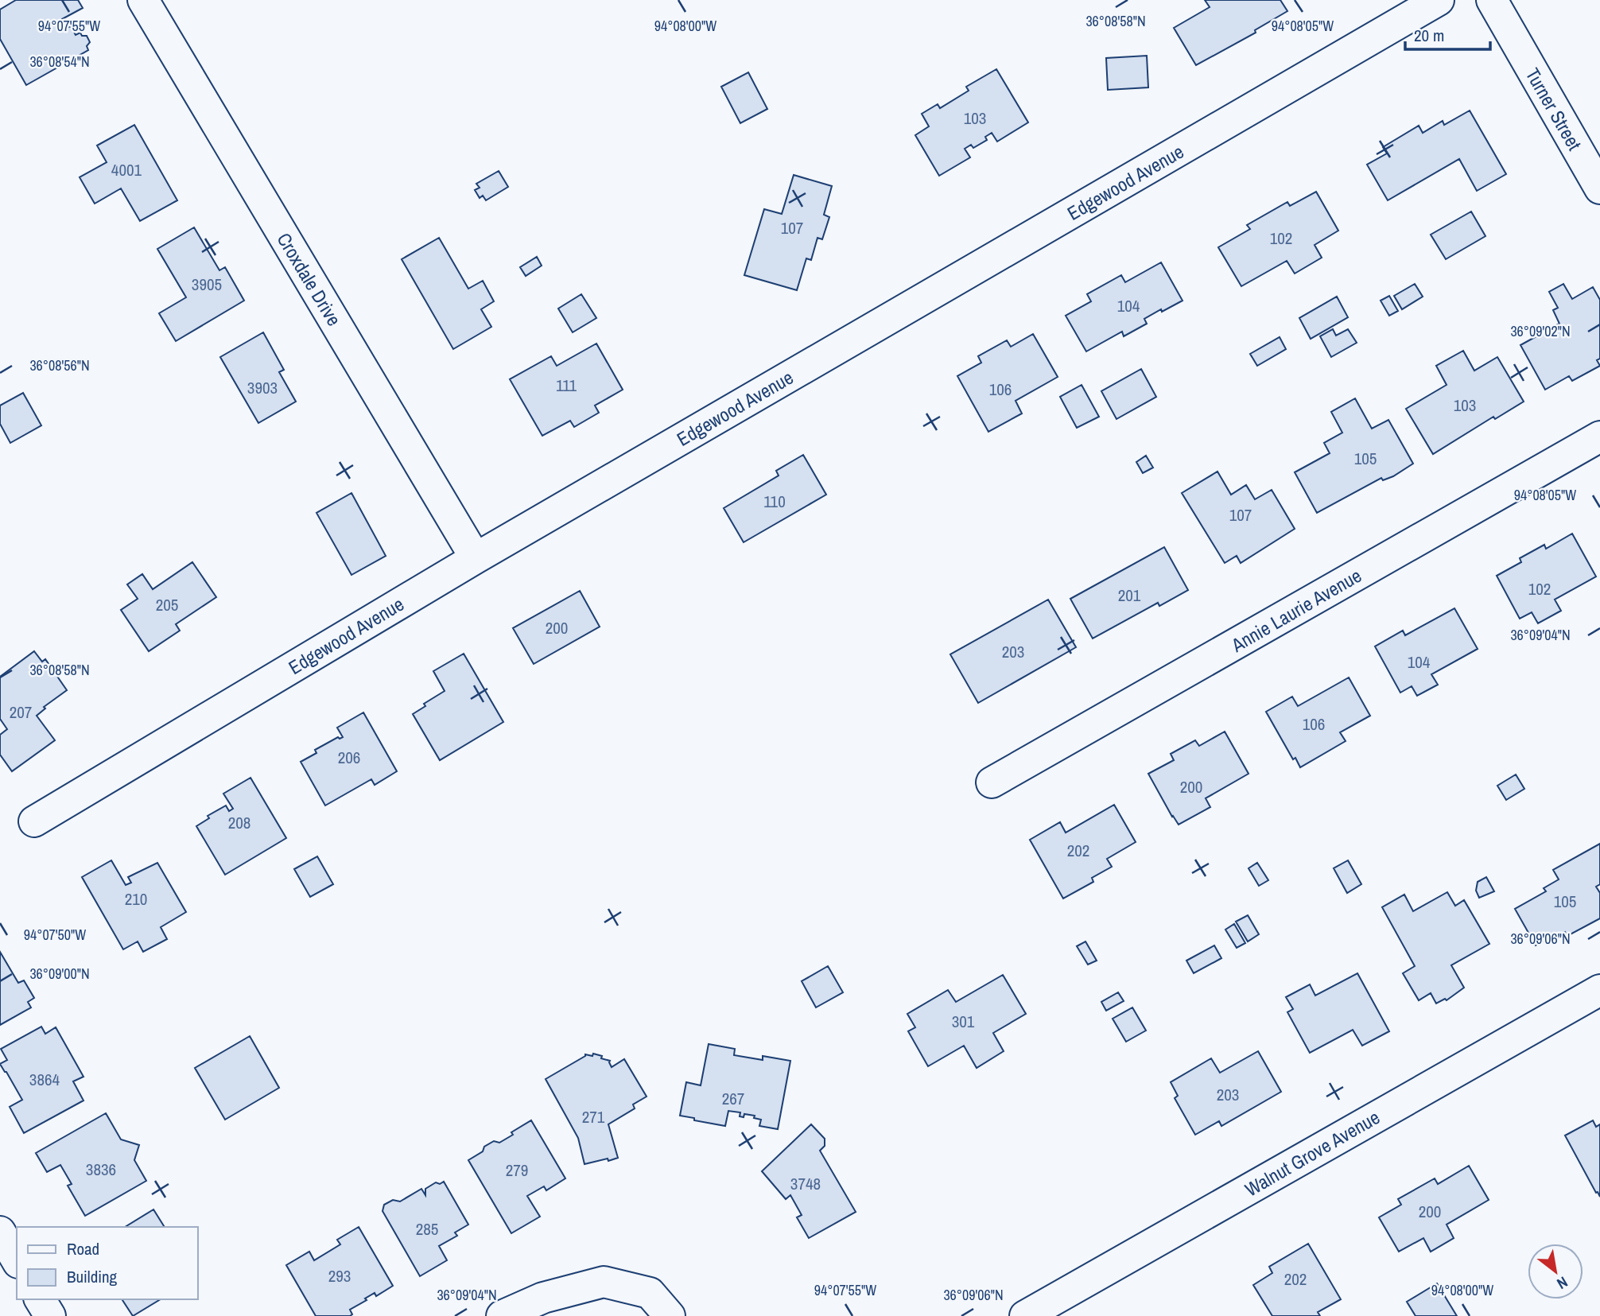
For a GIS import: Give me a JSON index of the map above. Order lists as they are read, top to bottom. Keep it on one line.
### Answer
{"streets":{"street":["Turner Street","Edgewood Avenue","Croxdale Drive","Annie Laurie Avenue","Walnut Grove Avenue"]},"crossings":[["Edgewood Avenue","Croxdale Drive"]],"house_numbers":["103","4001","107","102","3905","104","111","3903","106","103","105","110","107","102","201","205","200","203","104","207","106","206","200","208","202","210","105","301","3864","203","267","271","3836","279","3748","200","285","293","202"],"legend":["Road","Building"],"scale_bar":"20 m","north":"bottom right","coordinates":["36°08'58\"N","94°07'55\"W","94°08'00\"W","94°08'05\"W","36°08'54\"N","36°09'02\"N","36°08'56\"N","36°09'04\"N","94°07'50\"W","36°09'06\"N","36°09'00\"N"]}
